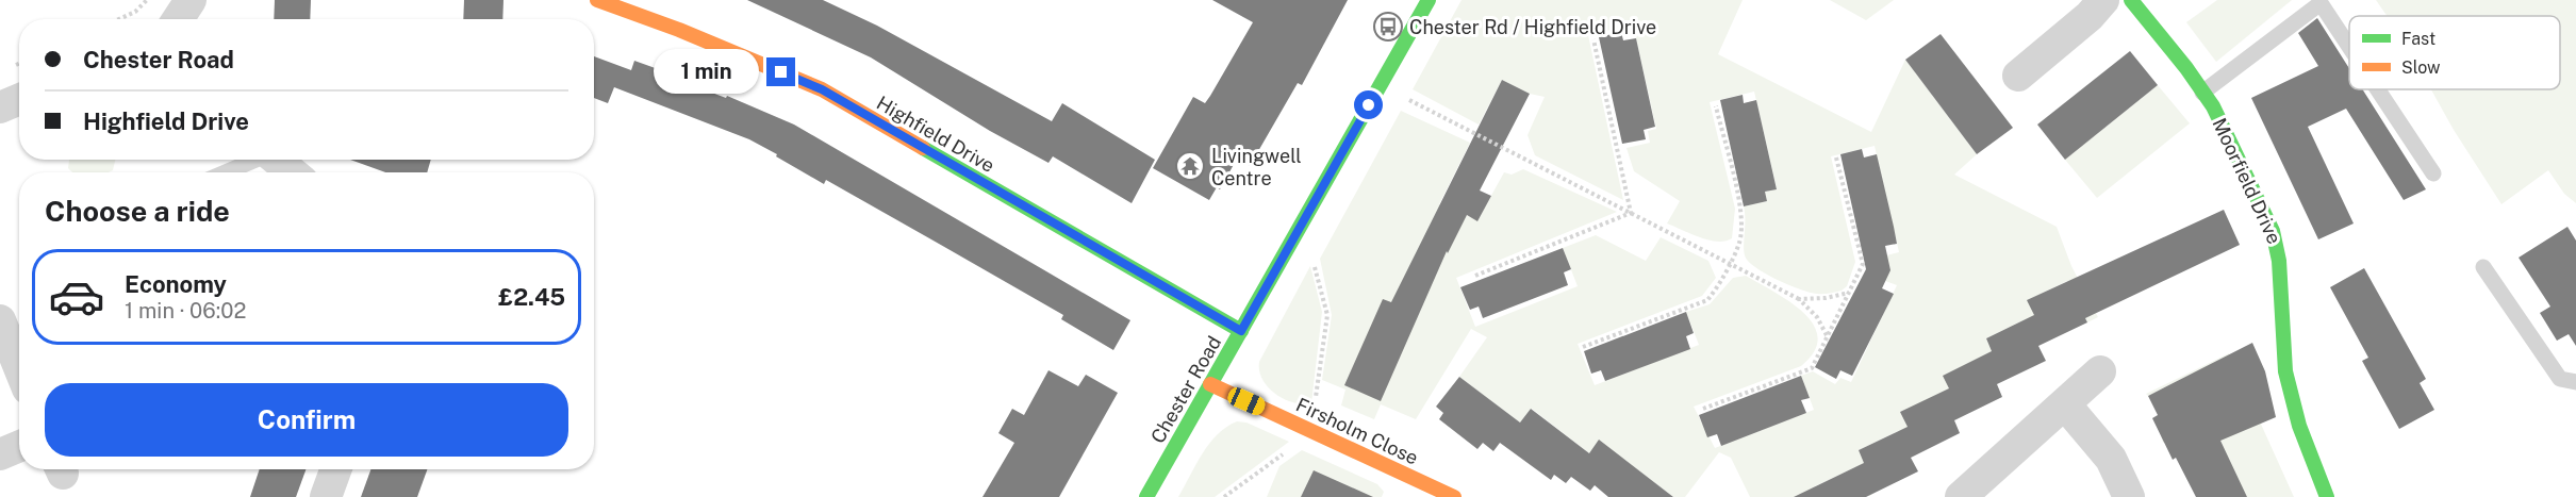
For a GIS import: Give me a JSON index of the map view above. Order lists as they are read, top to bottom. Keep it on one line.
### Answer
{"streets":{"main road":["Highfield Drive","Moorfield Drive","Chester Road","Firsholm Close"]},"crossings":[["Highfield Drive","Chester Road"],["Chester Road","Firsholm Close"]],"places":{"bus stop":["Chester Rd / Highfield Drive"],"temple":["Livingwell Centre"]},"legend":["Fast","Slow"],"page":{"banner":["Chester Road","Highfield Drive"],"bubble":"1 min","heading":"Choose a ride","list":[{"name":"Economy","note":"1 min · 06:02","value":"£2.45"}],"buttons":"Confirm"}}
